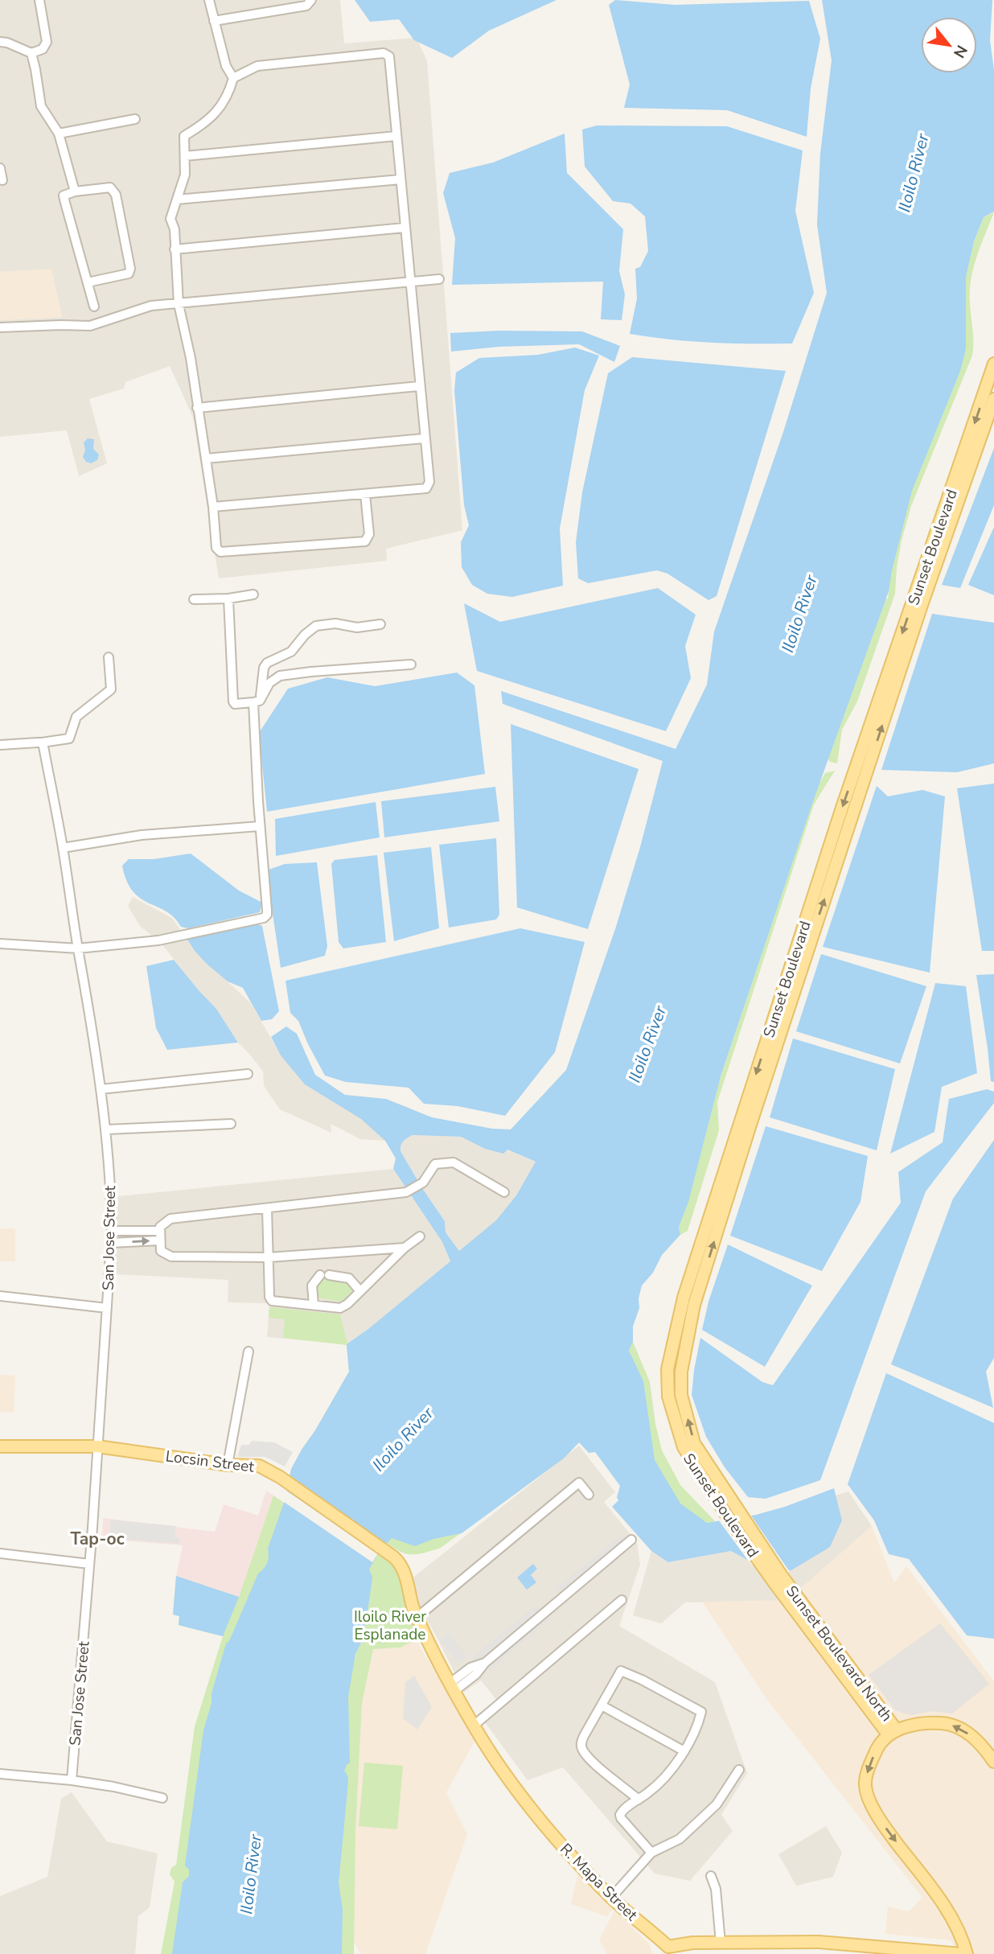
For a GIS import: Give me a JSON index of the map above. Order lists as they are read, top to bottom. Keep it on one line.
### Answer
{"streets":{"main road":["Sunset Boulevard","Locsin Street","Sunset Boulevard North","R. Mapa Street"],"street":["San Jose Street"]},"crossings":[["Sunset Boulevard","Sunset Boulevard North"],["San Jose Street","Locsin Street"],["Locsin Street","R. Mapa Street"]],"districts":["Tap-oc"],"water":["Iloilo River"],"parks":["Iloilo River Esplanade"],"north":"bottom right"}
